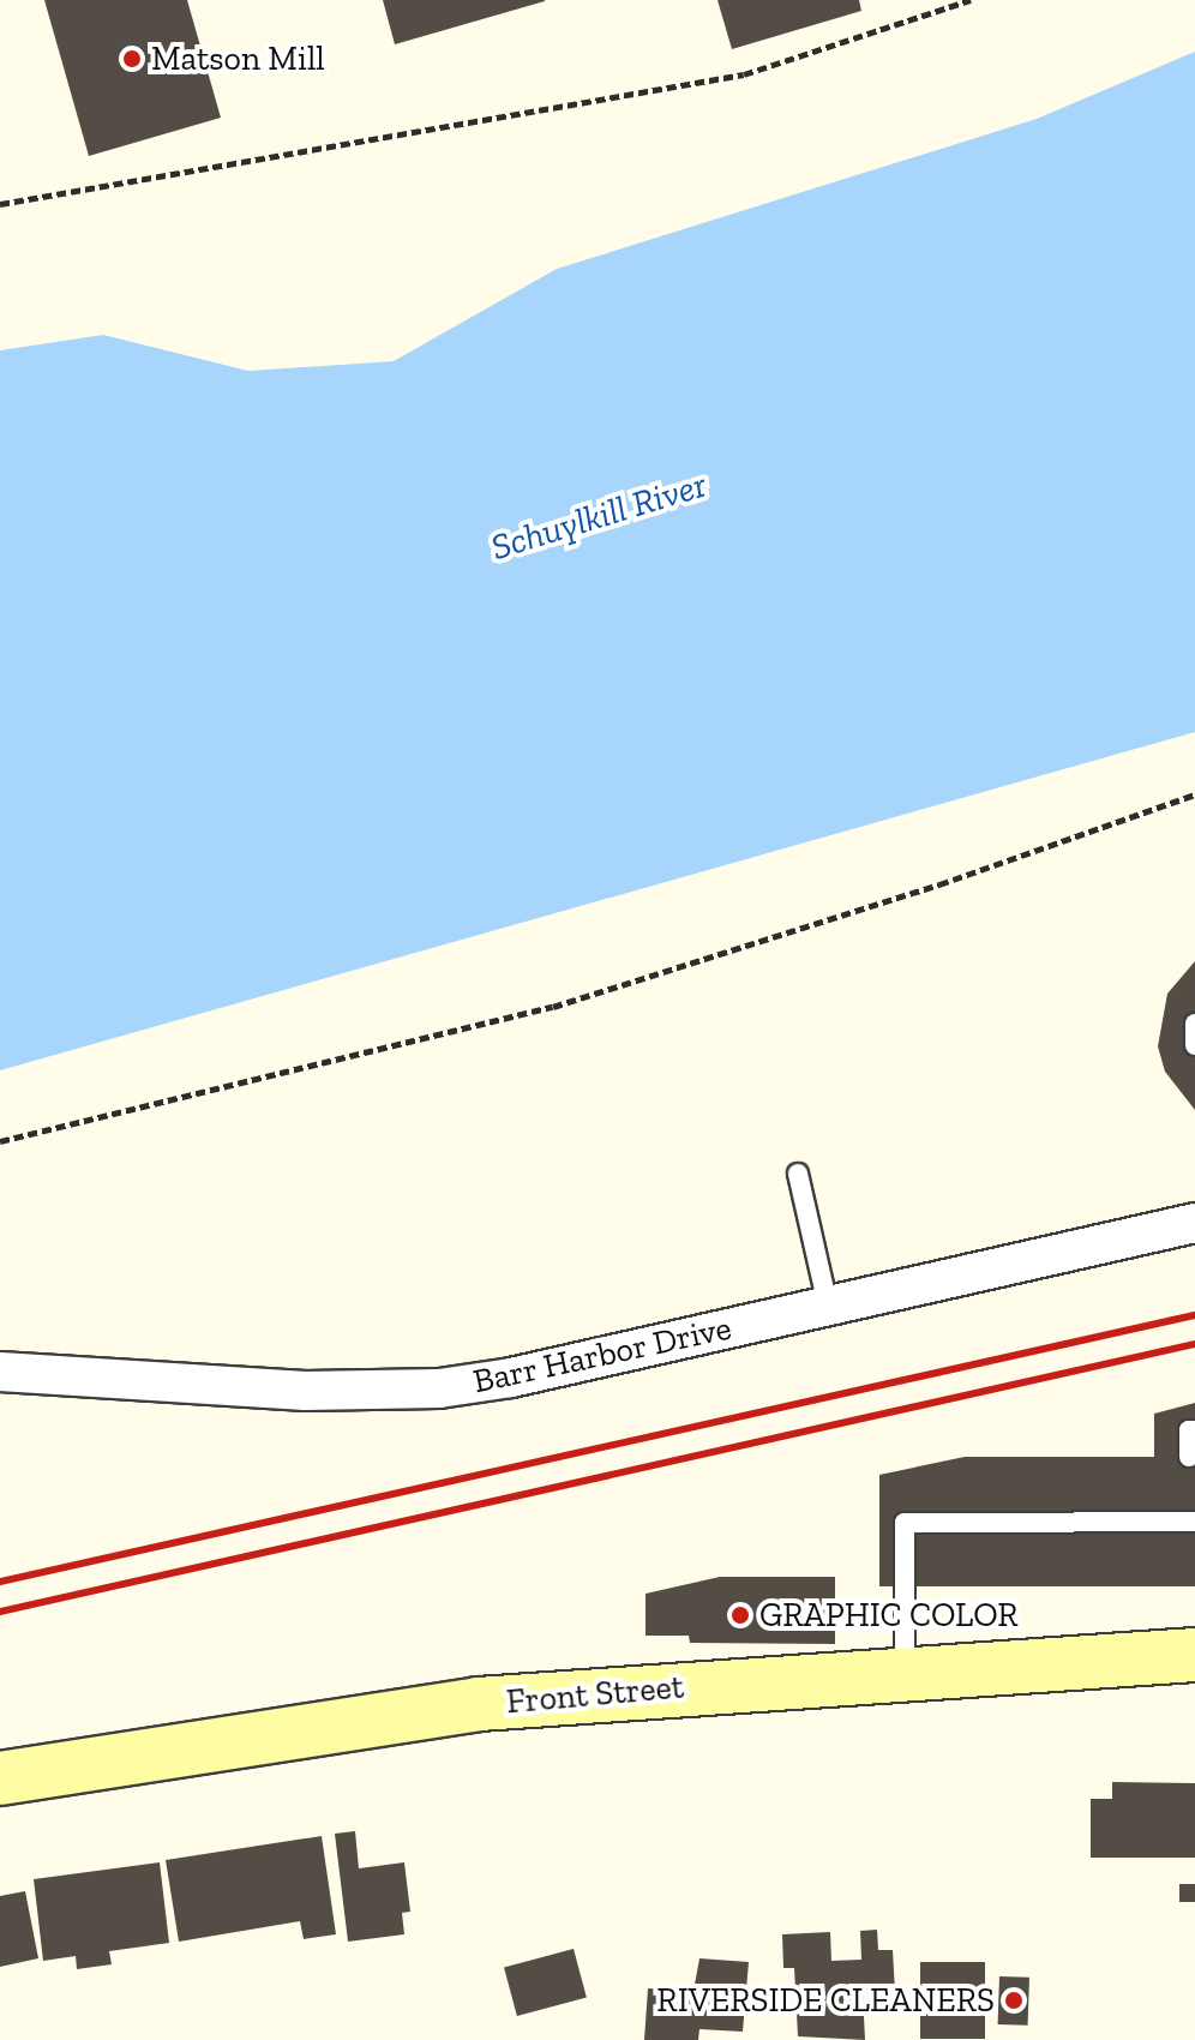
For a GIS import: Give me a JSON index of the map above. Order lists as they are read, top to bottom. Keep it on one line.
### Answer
{"streets":{"main road":["Front Street"],"street":["Barr Harbor Drive"]},"water":["Schuylkill River"],"places":["Matson Mill","GRAPHIC COLOR","RIVERSIDE CLEANERS"]}
